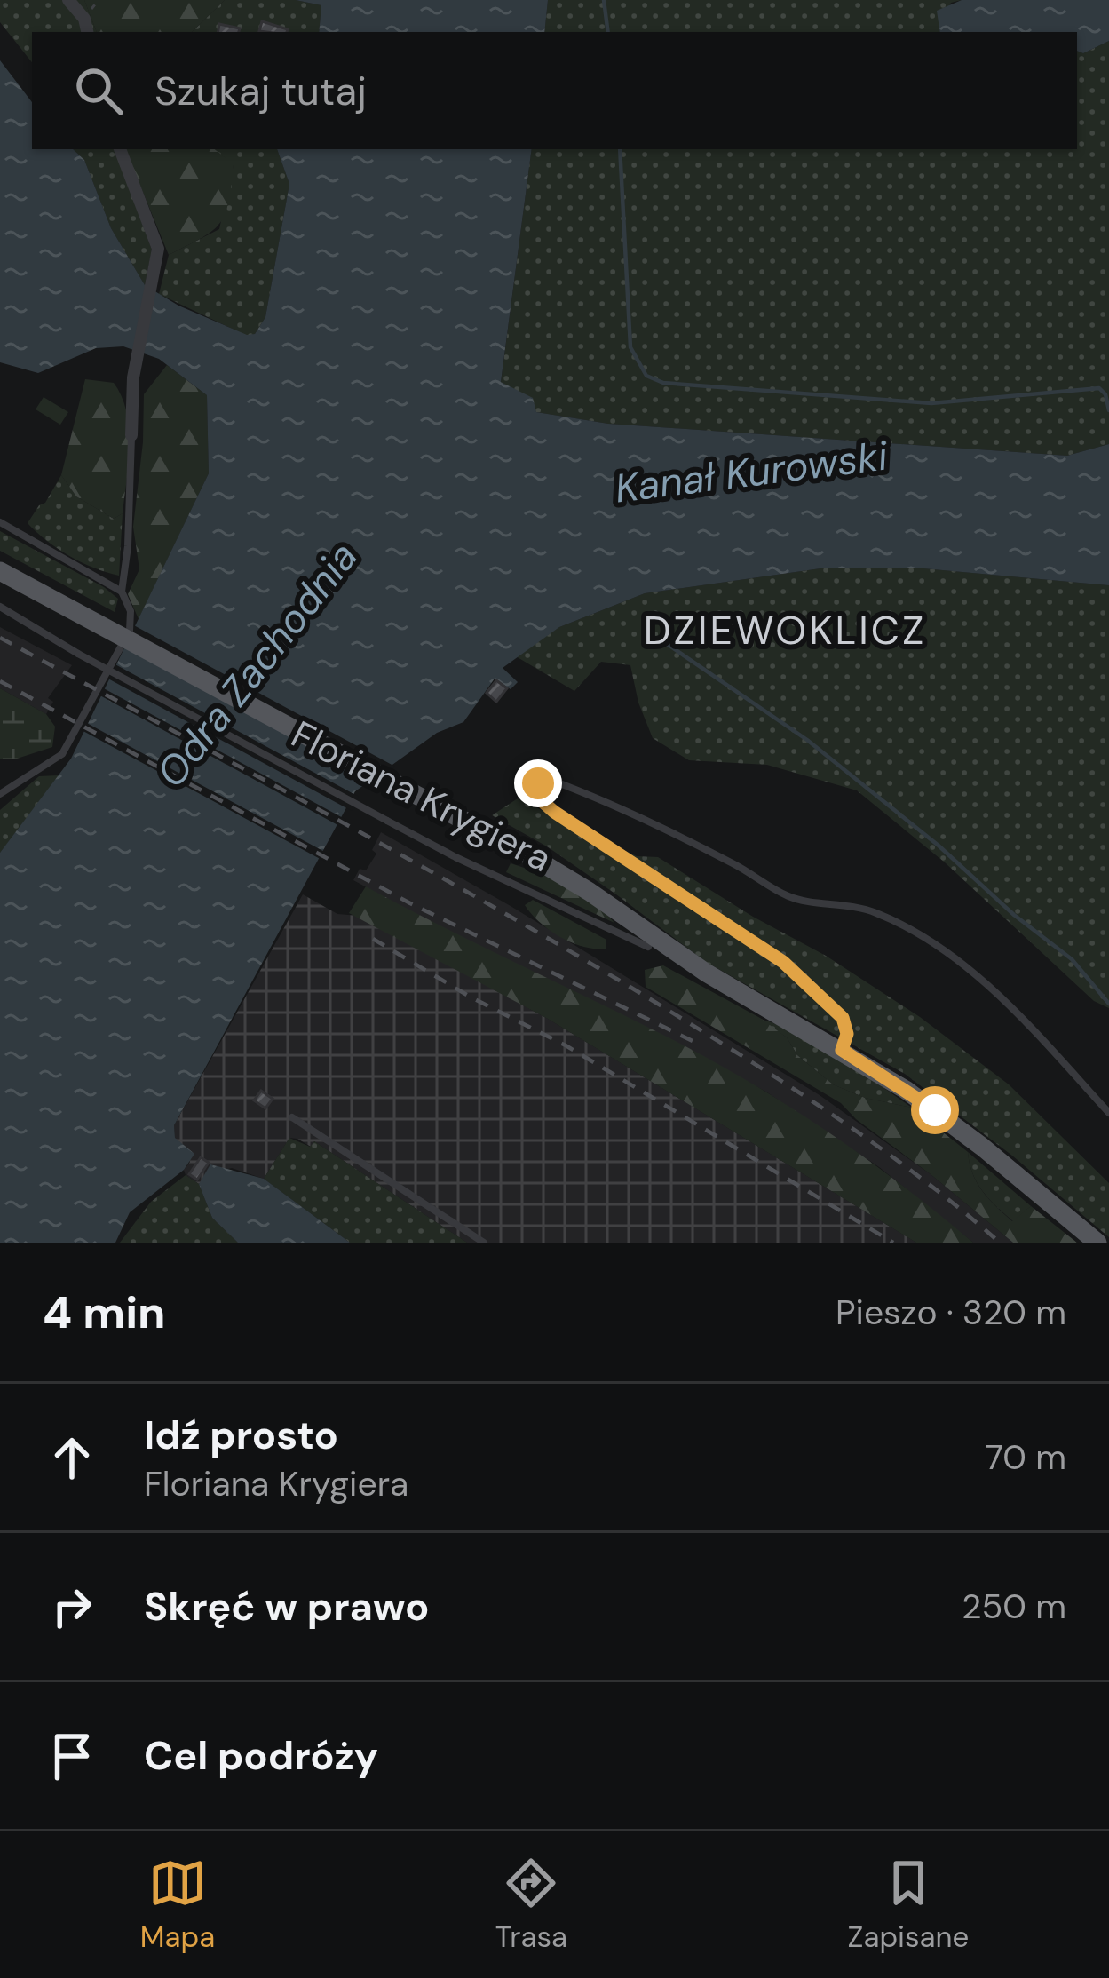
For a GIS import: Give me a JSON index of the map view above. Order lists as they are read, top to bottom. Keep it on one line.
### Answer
{"streets":{"main road":["Floriana Krygiera"]},"districts":["DZIEWOKLICZ"],"water":["Kanał Kurowski","Odra Zachodnia"],"page":{"search":"Szukaj tutaj","heading":["4 min","Pieszo · 320 m"],"list":[["Idź prosto","Floriana Krygiera","70 m"],["Skręć w prawo","250 m"],"Cel podróży"],"nav":["Mapa","Trasa","Zapisane"]}}
